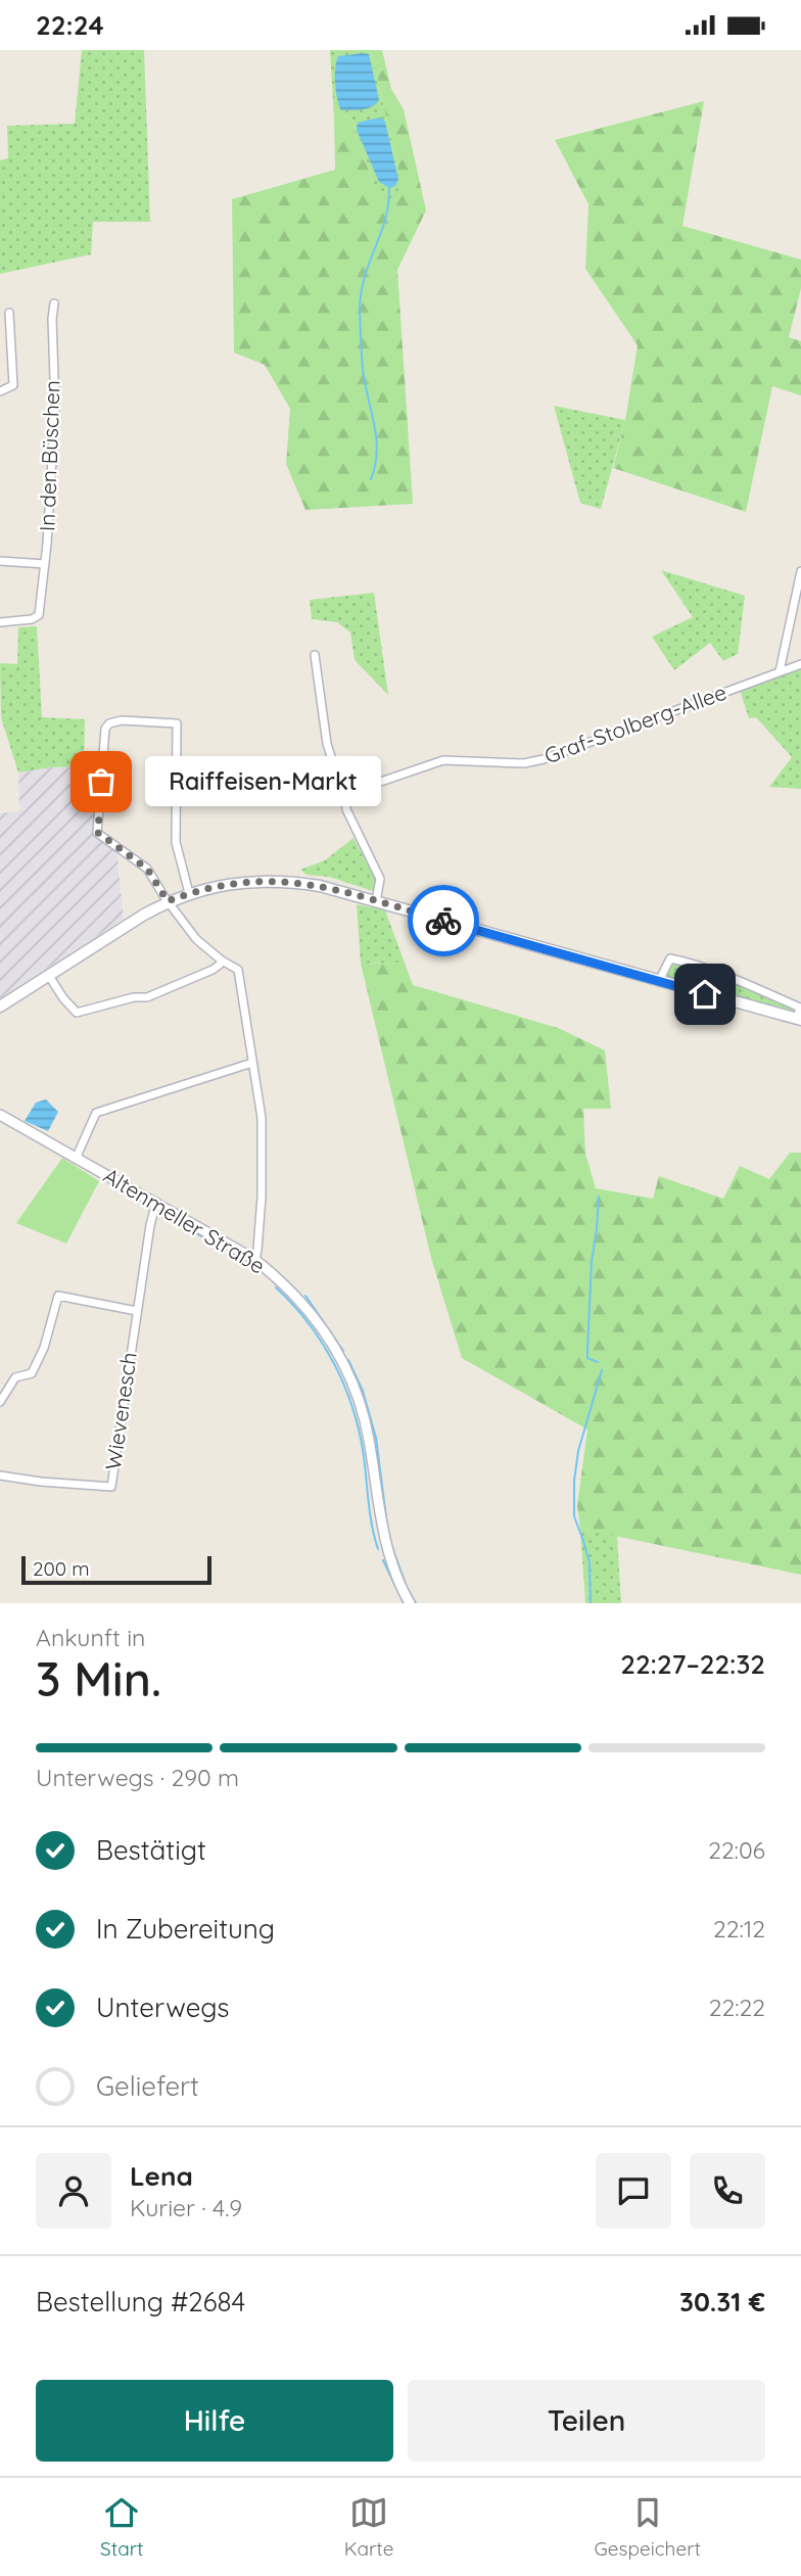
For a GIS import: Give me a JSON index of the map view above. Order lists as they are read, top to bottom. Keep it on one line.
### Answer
{"streets":{"street":["In den Büschen","Graf-Stolberg-Allee","Altenmeller Straße","Wievenesch"]},"crossings":[["Altenmeller Straße","Wievenesch"]],"places":["Raiffeisen-Markt"],"scale_bar":"200 m","page":{"status":"22:24","bubble":"Raiffeisen-Markt","scale":"200 m","heading":["3 Min.","Ankunft in","22:27–22:32"],"panel":["Lena","Kurier · 4.9","Bestellung #2684","30.31 €"],"bar":"Unterwegs · 290 m","list":[["Bestätigt","22:06"],["In Zubereitung","22:12"],["Unterwegs","22:22"],"Geliefert"],"buttons":["Hilfe","Teilen"],"tabs":["Start","Karte","Gespeichert"]}}
